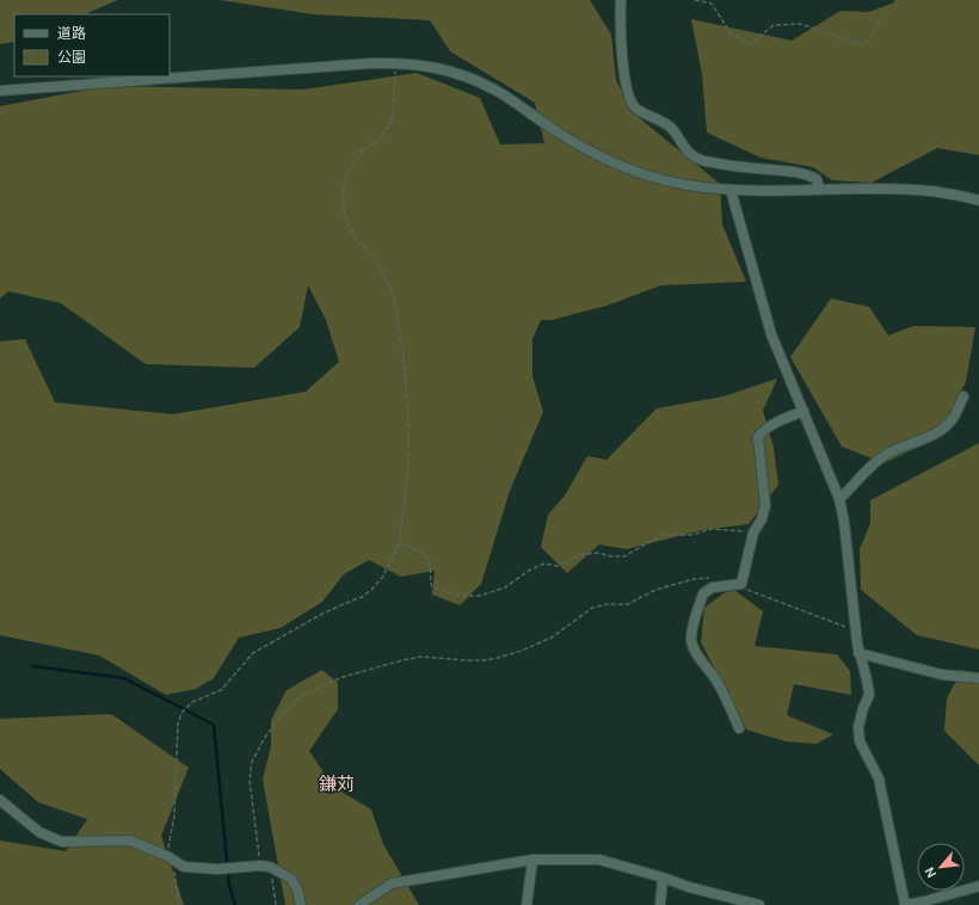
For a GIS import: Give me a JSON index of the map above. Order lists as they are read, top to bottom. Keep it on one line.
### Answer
{"districts":["鎌苅"],"legend":["道路","公園"],"north":"bottom left"}
